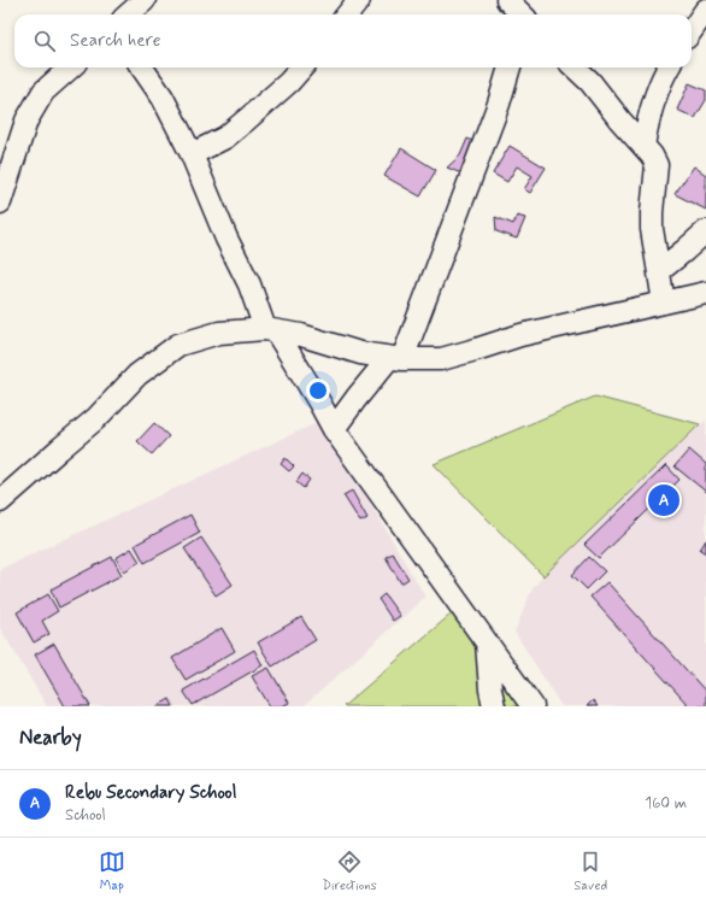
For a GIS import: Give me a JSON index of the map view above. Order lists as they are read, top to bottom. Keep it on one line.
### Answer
{"page":{"search":"Search here","pins":"A","heading":"Nearby","list":[{"mark":"A","name":"Rebu Secondary School","note":"School","value":"160 m"}],"nav":["Map","Directions","Saved"]}}
